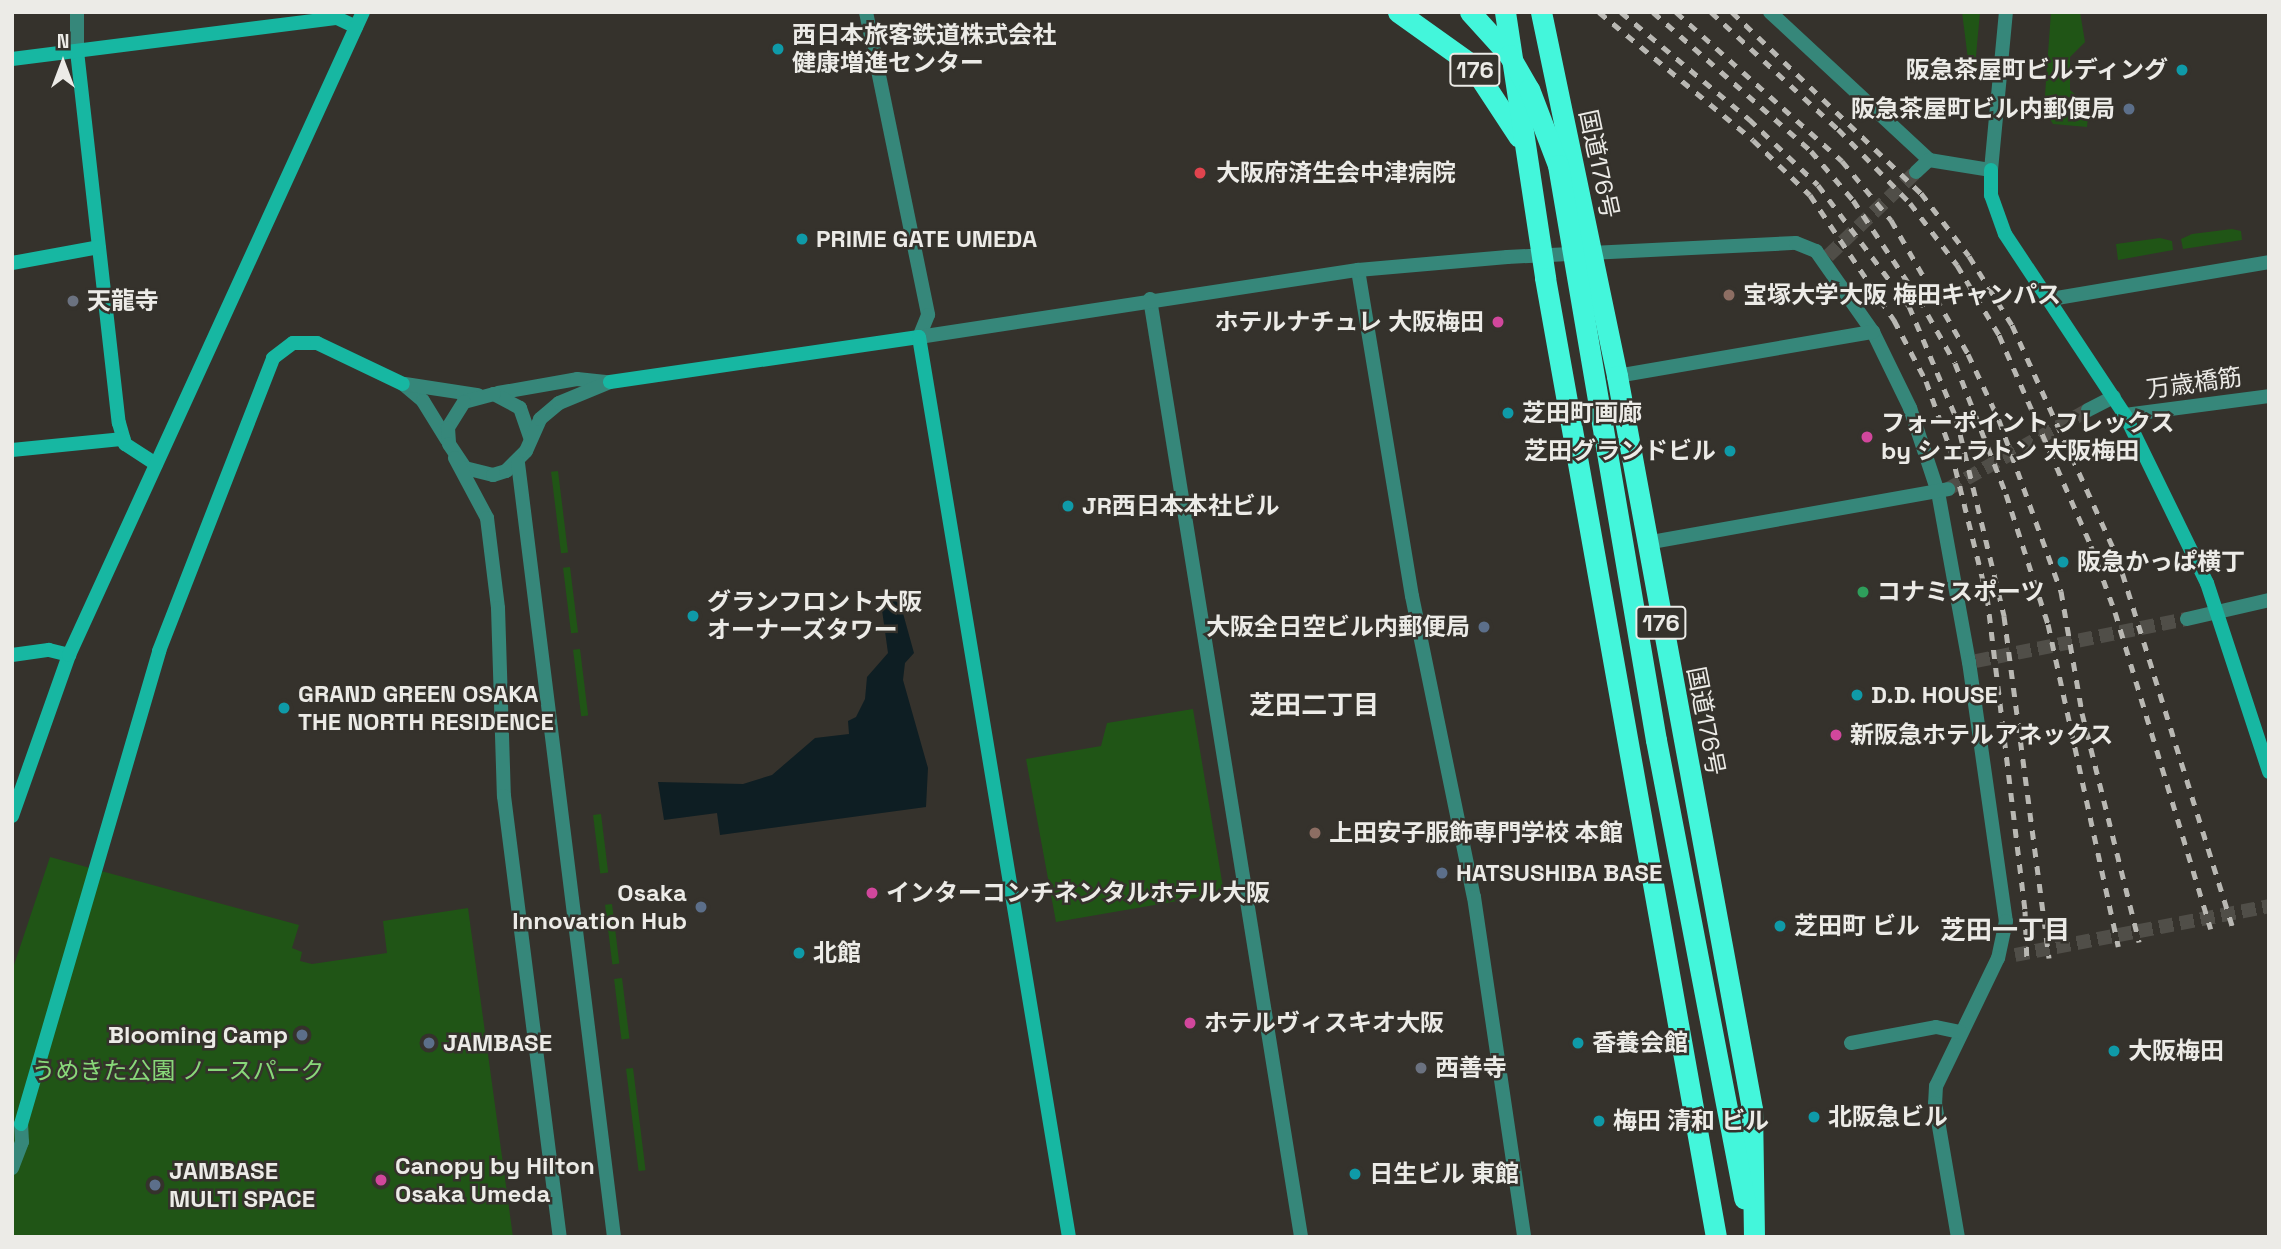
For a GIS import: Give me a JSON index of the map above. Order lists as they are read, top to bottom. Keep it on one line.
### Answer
{"streets":{"highway":["176","国道176号"],"street":["万歳橋筋"]},"districts":["芝田二丁目","芝田一丁目"],"parks":["うめきた公園 ノースパーク"],"places":["西日本旅客鉄道株式会社 健康増進センター","阪急茶屋町ビルディング","阪急茶屋町ビル内郵便局","大阪府済生会中津病院","PRIME GATE UMEDA","宝塚大学大阪 梅田キャンパス","天龍寺","ホテルナチュレ 大阪梅田","芝田町画廊","フォーポイント フレックス by シェラトン 大阪梅田","芝田グランドビル","JR西日本本社ビル","阪急かっぱ横丁","コナミスポーツ","グランフロント大阪 オーナーズタワー","大阪全日空ビル内郵便局","D.D. HOUSE","GRAND GREEN OSAKA THE NORTH RESIDENCE","新阪急ホテルアネックス","上田安子服飾専門学校 本館","HATSUSHIBA BASE","インターコンチネンタルホテル大阪","Osaka Innovation Hub","芝田町 ビル","北館","ホテルヴィスキオ大阪","Blooming Camp","JAMBASE","香養会館","大阪梅田","西善寺","北阪急ビル","梅田 清和 ビル","日生ビル 東館","Canopy by Hilton Osaka Umeda","JAMBASE MULTI SPACE"],"north":"top"}
